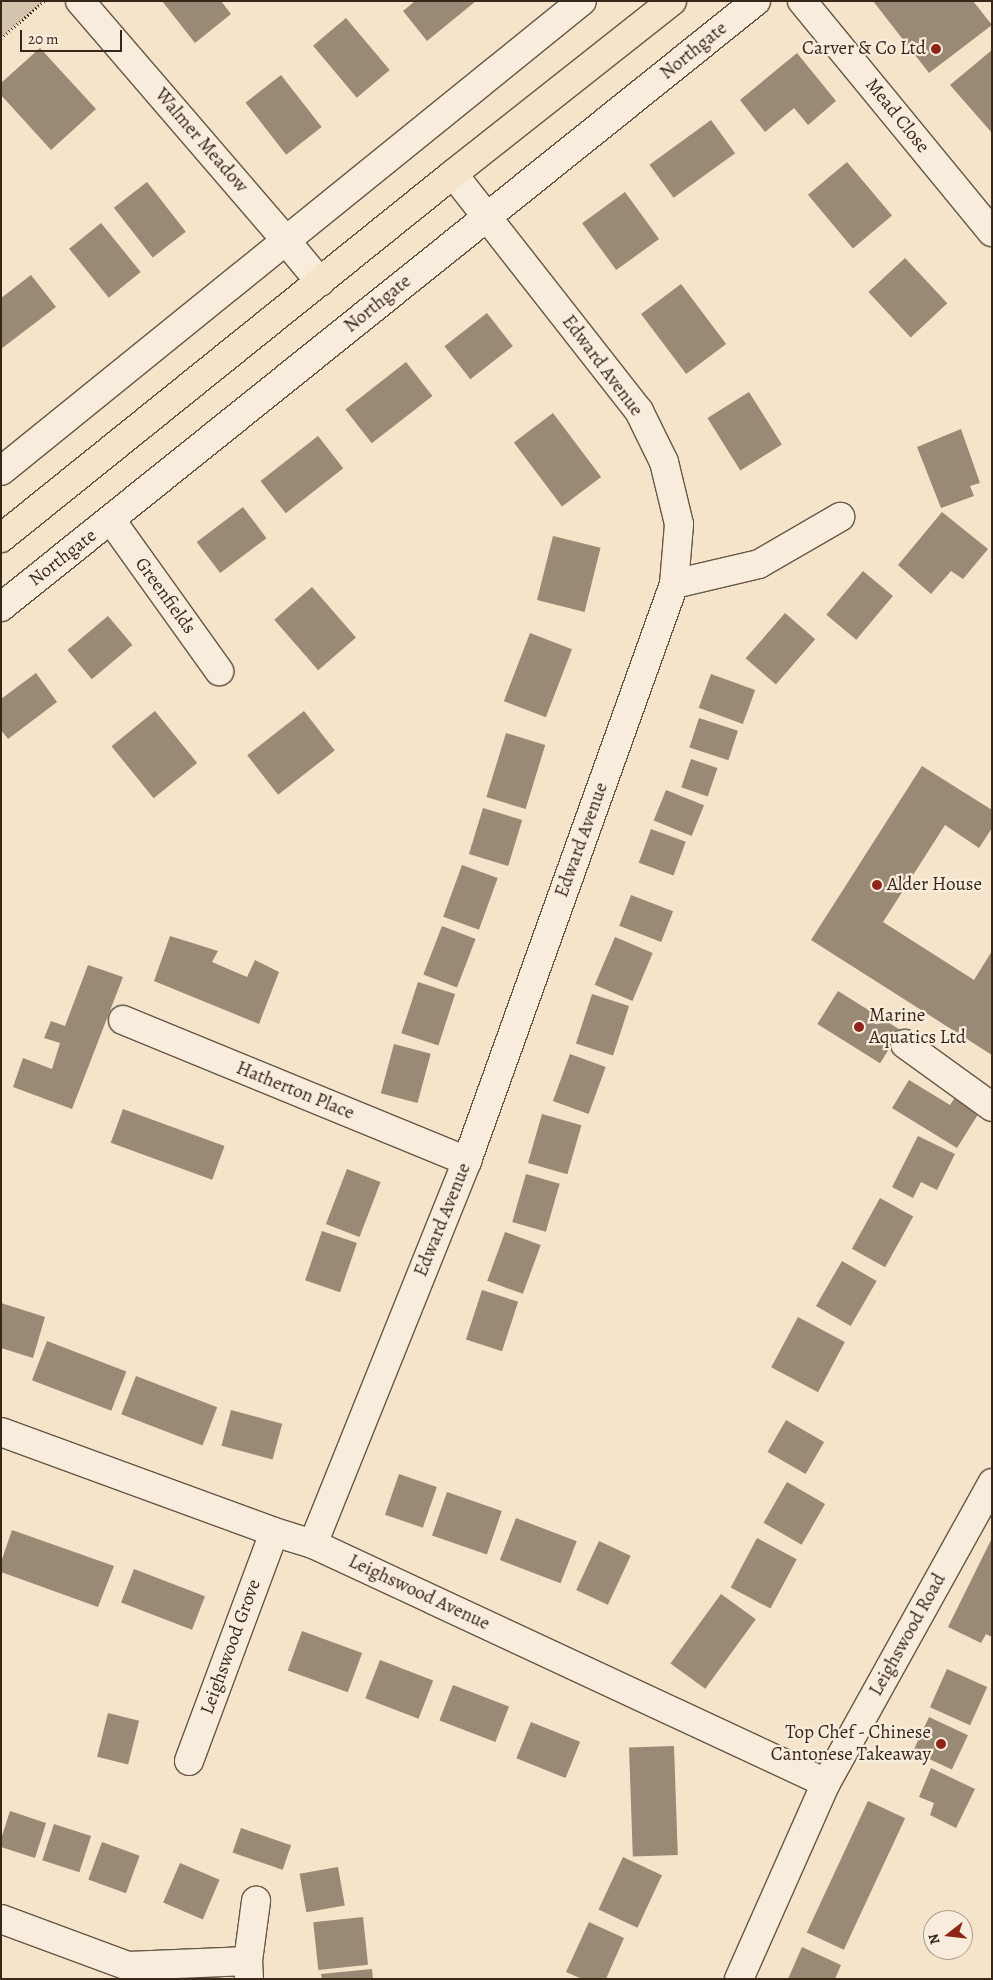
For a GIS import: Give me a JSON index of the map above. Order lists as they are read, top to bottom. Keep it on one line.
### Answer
{"streets":{"street":["Northgate","Mead Close","Walmer Meadow","Edward Avenue","Greenfields","Hatherton Place","Leighswood Avenue","Leighswood Road","Leighswood Grove"]},"crossings":[["Northgate","Edward Avenue"],["Northgate","Greenfields"],["Edward Avenue","Hatherton Place"],["Edward Avenue","Leighswood Avenue"],["Leighswood Avenue","Leighswood Road"],["Leighswood Avenue","Leighswood Grove"]],"places":["Carver & Co Ltd","Alder House","Marine Aquatics Ltd","Top Chef - Chinese Cantonese Takeaway"],"scale_bar":"20 m","north":"left"}
